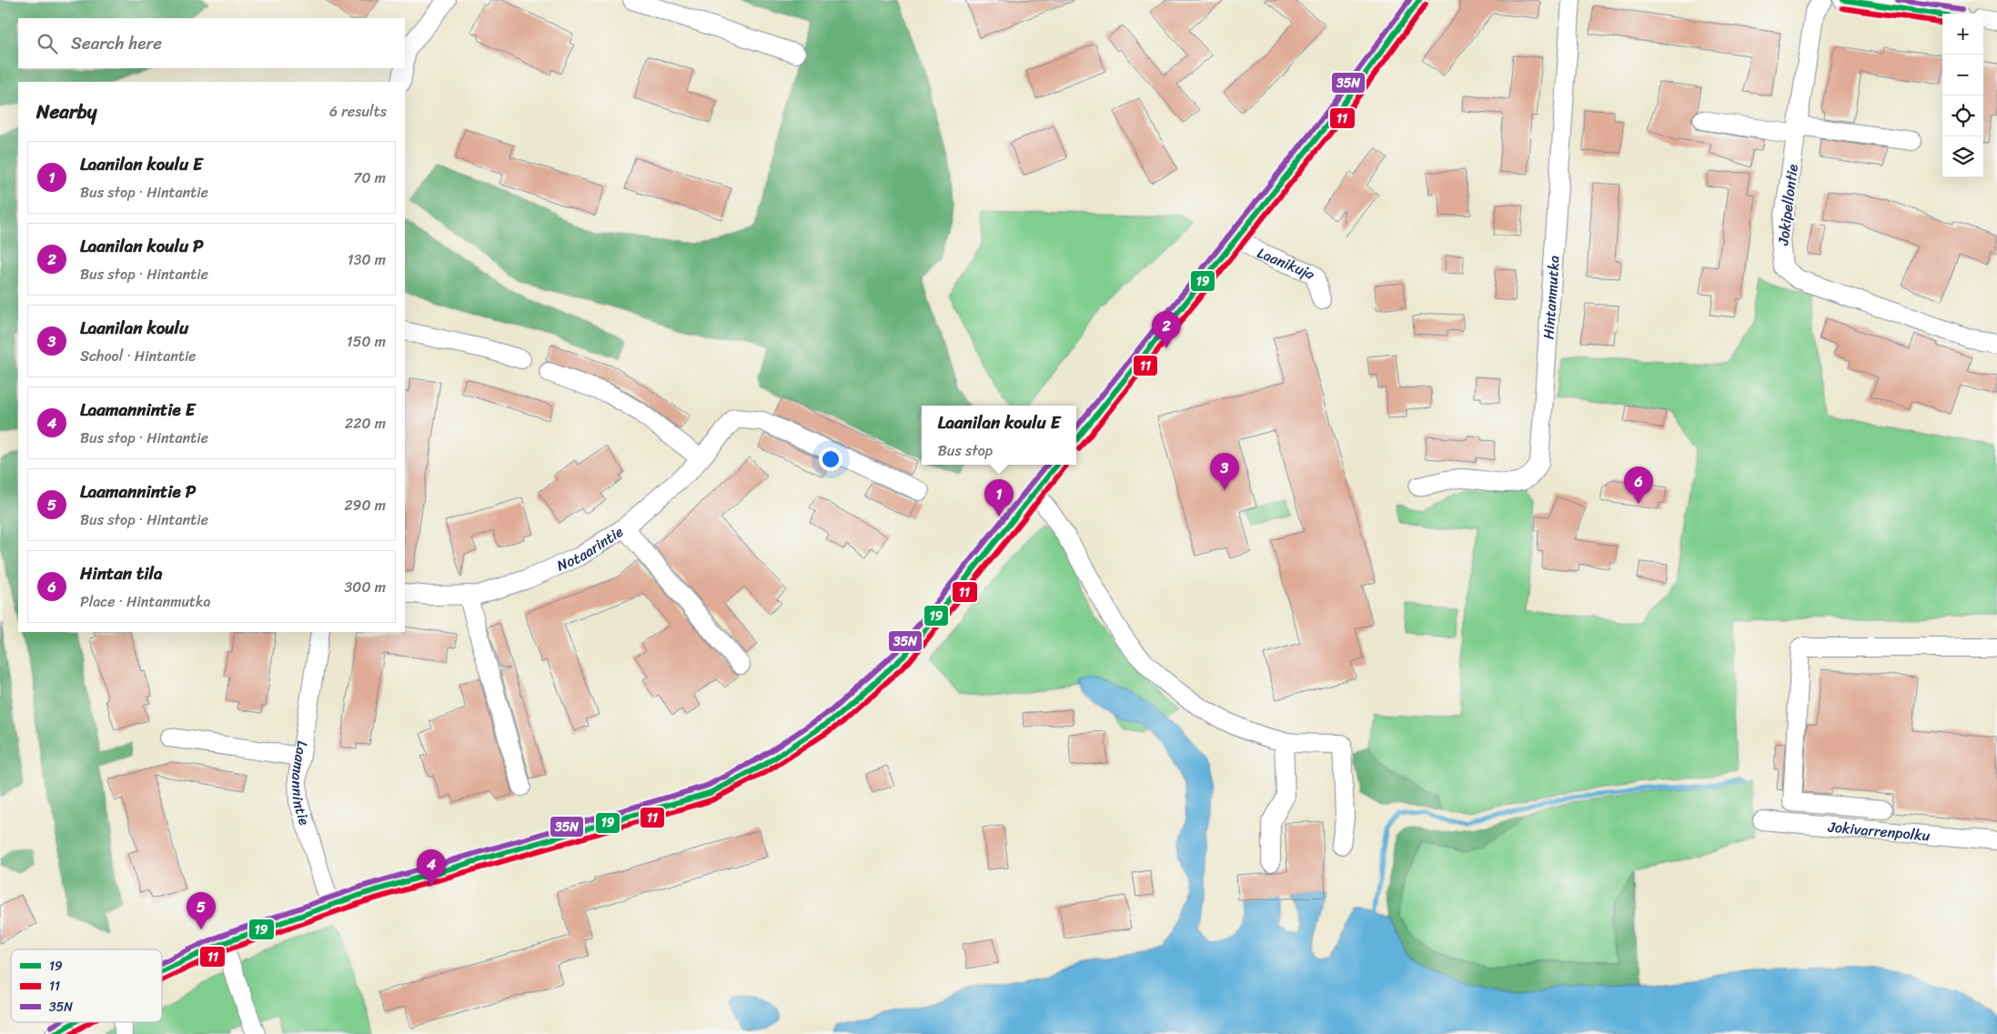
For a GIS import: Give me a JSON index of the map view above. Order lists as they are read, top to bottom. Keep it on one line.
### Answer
{"streets":{"street":["Jokipellontie","Laanikuja","Hintanmutka","Notaarintie","Laamannintie","Jokivarrenpolku"]},"lines":["transit line 19","transit line 35N","transit line 11"],"legend":["19","11","35N"],"page":{"map_buttons":["+","−"],"search":"Search here","heading":["Nearby","6 results"],"list":[{"mark":"1","name":"Laanilan koulu E","note":"Bus stop · Hintantie","value":"70 m"},{"mark":"2","name":"Laanilan koulu P","note":"Bus stop · Hintantie","value":"130 m"},{"mark":"3","name":"Laanilan koulu","note":"School · Hintantie","value":"150 m"},{"mark":"4","name":"Laamannintie E","note":"Bus stop · Hintantie","value":"220 m"},{"mark":"5","name":"Laamannintie P","note":"Bus stop · Hintantie","value":"290 m"},{"mark":"6","name":"Hintan tila","note":"Place · Hintanmutka","value":"300 m"}],"pins":["2","3","6","1","4","5"],"popup":["Laanilan koulu E","Bus stop"]}}
